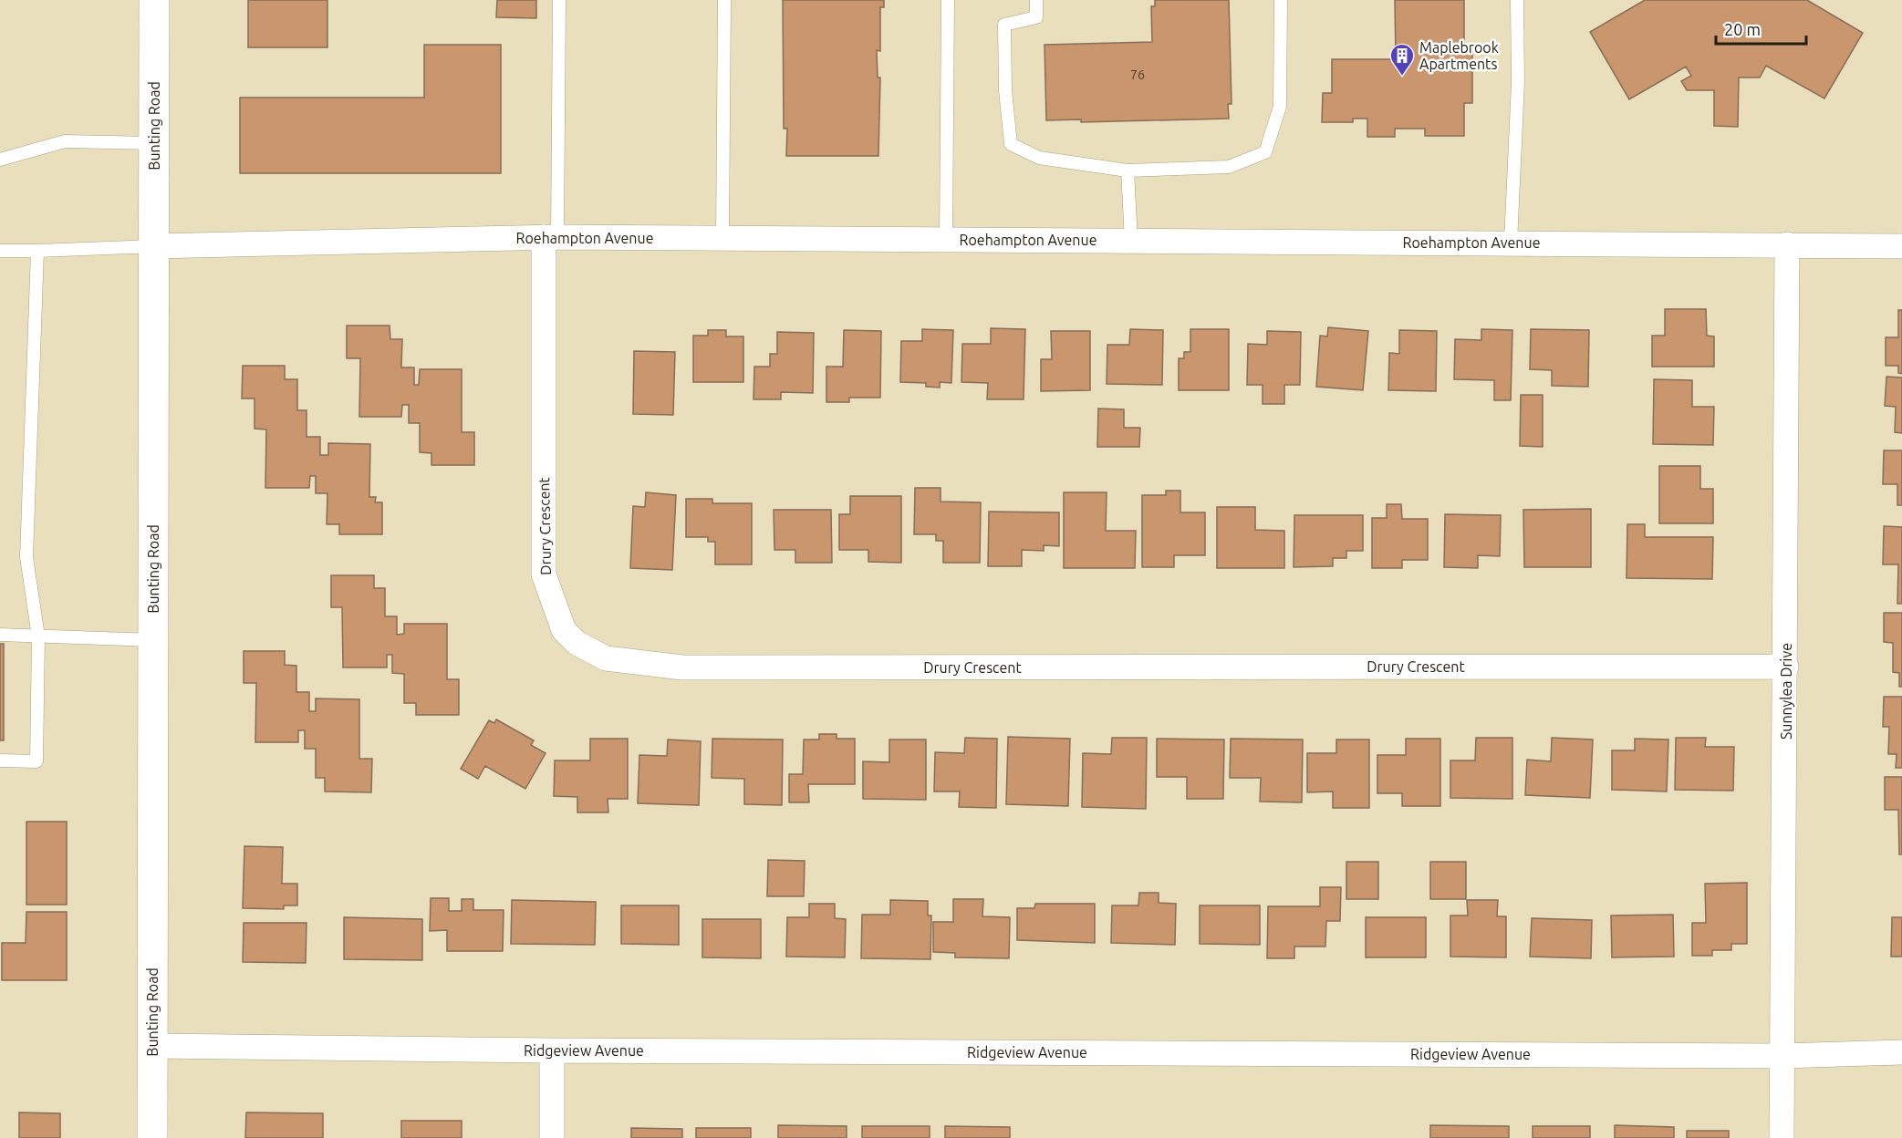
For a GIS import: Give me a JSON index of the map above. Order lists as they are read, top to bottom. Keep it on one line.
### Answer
{"streets":{"main road":["Bunting Road"],"street":["Roehampton Avenue","Drury Crescent","Sunnylea Drive","Ridgeview Avenue"]},"crossings":[["Bunting Road","Roehampton Avenue"],["Bunting Road","Ridgeview Avenue"],["Roehampton Avenue","Drury Crescent"],["Roehampton Avenue","Sunnylea Drive"],["Drury Crescent","Sunnylea Drive"],["Sunnylea Drive","Ridgeview Avenue"]],"places":{"building":["Maplebrook Apartments"]},"house_numbers":["76"],"scale_bar":"20 m"}
